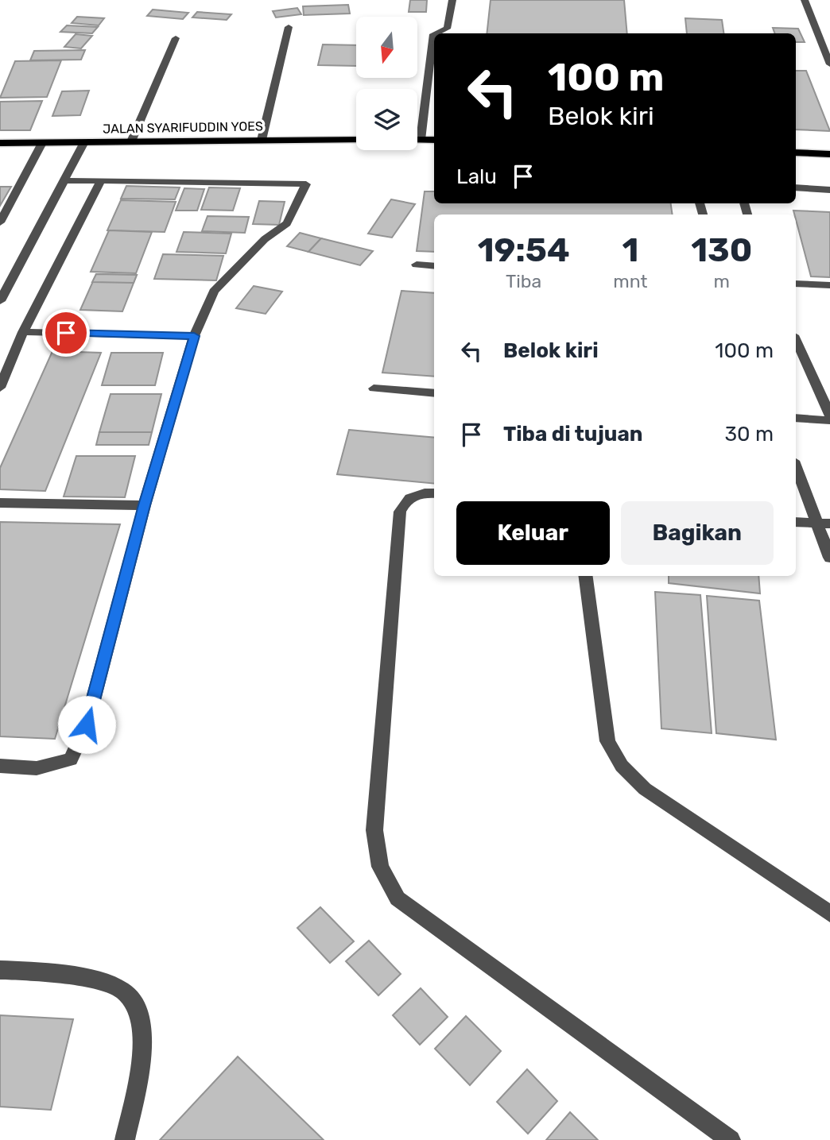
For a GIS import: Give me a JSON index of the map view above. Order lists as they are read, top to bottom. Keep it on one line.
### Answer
{"streets":{"highway":["JALAN SYARIFUDDIN YOES"]},"north":"bottom","page":{"turn":["100 m","Belok kiri"],"then":"Lalu","eta":["19:54","Tiba","1","mnt","130","m"],"list":[{"name":"Belok kiri","value":"100 m"},{"name":"Tiba di tujuan","value":"30 m"}],"buttons":["Keluar","Bagikan"]}}
